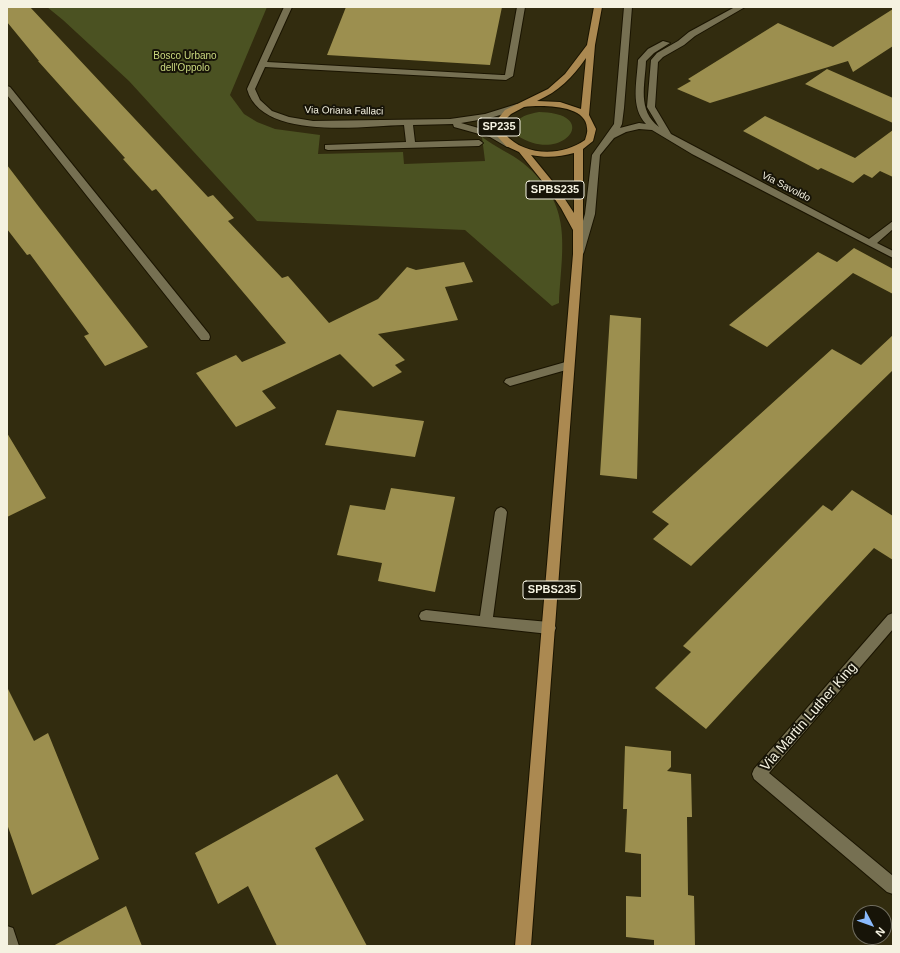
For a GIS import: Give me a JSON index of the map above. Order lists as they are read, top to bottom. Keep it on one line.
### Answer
{"streets":{"main road":["SP235","SPBS235"],"street":["Via Oriana Fallaci","Via Savoldo","Via Martin Luther King"]},"crossings":[["Via Oriana Fallaci","SP235"],["Via Oriana Fallaci","SPBS235"],["SP235","SPBS235"]],"parks":["Bosco Urbano dell'Oppolo"],"north":"bottom right"}
